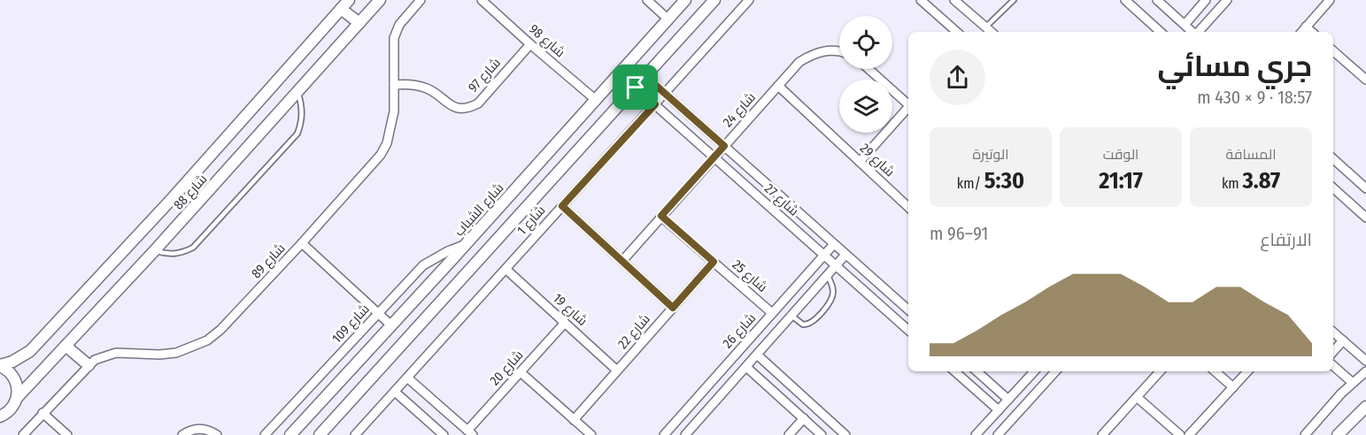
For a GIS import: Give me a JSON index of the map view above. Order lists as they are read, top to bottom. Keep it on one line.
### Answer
{"streets":{"street":["شارع 98","شارع 97","شارع 24","شارع 29","شارع 88","شارع 27","شارع الشباب","شارع 1","شارع 89","شارع 25","شارع 19","شارع 109","شارع 26","شارع 22","شارع 20"]},"crossings":[["شارع 98","شارع 97"],["شارع 98","شارع الشباب"],["شارع 97","شارع 89"],["شارع 24","شارع 29"],["شارع 24","شارع 27"],["شارع 24","شارع 25"],["شارع 27","شارع 1"],["شارع 27","شارع 26"],["شارع الشباب","شارع 109"],["شارع 1","شارع 19"],["شارع 25","شارع 26"],["شارع 25","شارع 22"],["شارع 19","شارع 22"],["شارع 19","شارع 20"]],"page":{"heading":["جري مسائي","18:57 · 9 × 430 m"],"stats":[["المسافة","3.87 km"],["الوقت","21:17"],["الوتيرة","5:30 /km"]],"chart":["الارتفاع","91–96 m"]}}
